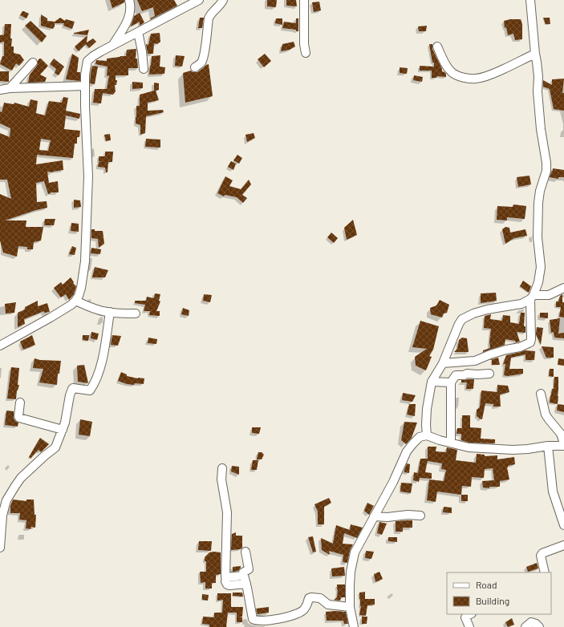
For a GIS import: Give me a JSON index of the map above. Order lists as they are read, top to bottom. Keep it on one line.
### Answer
{"legend":["Road","Building"]}
